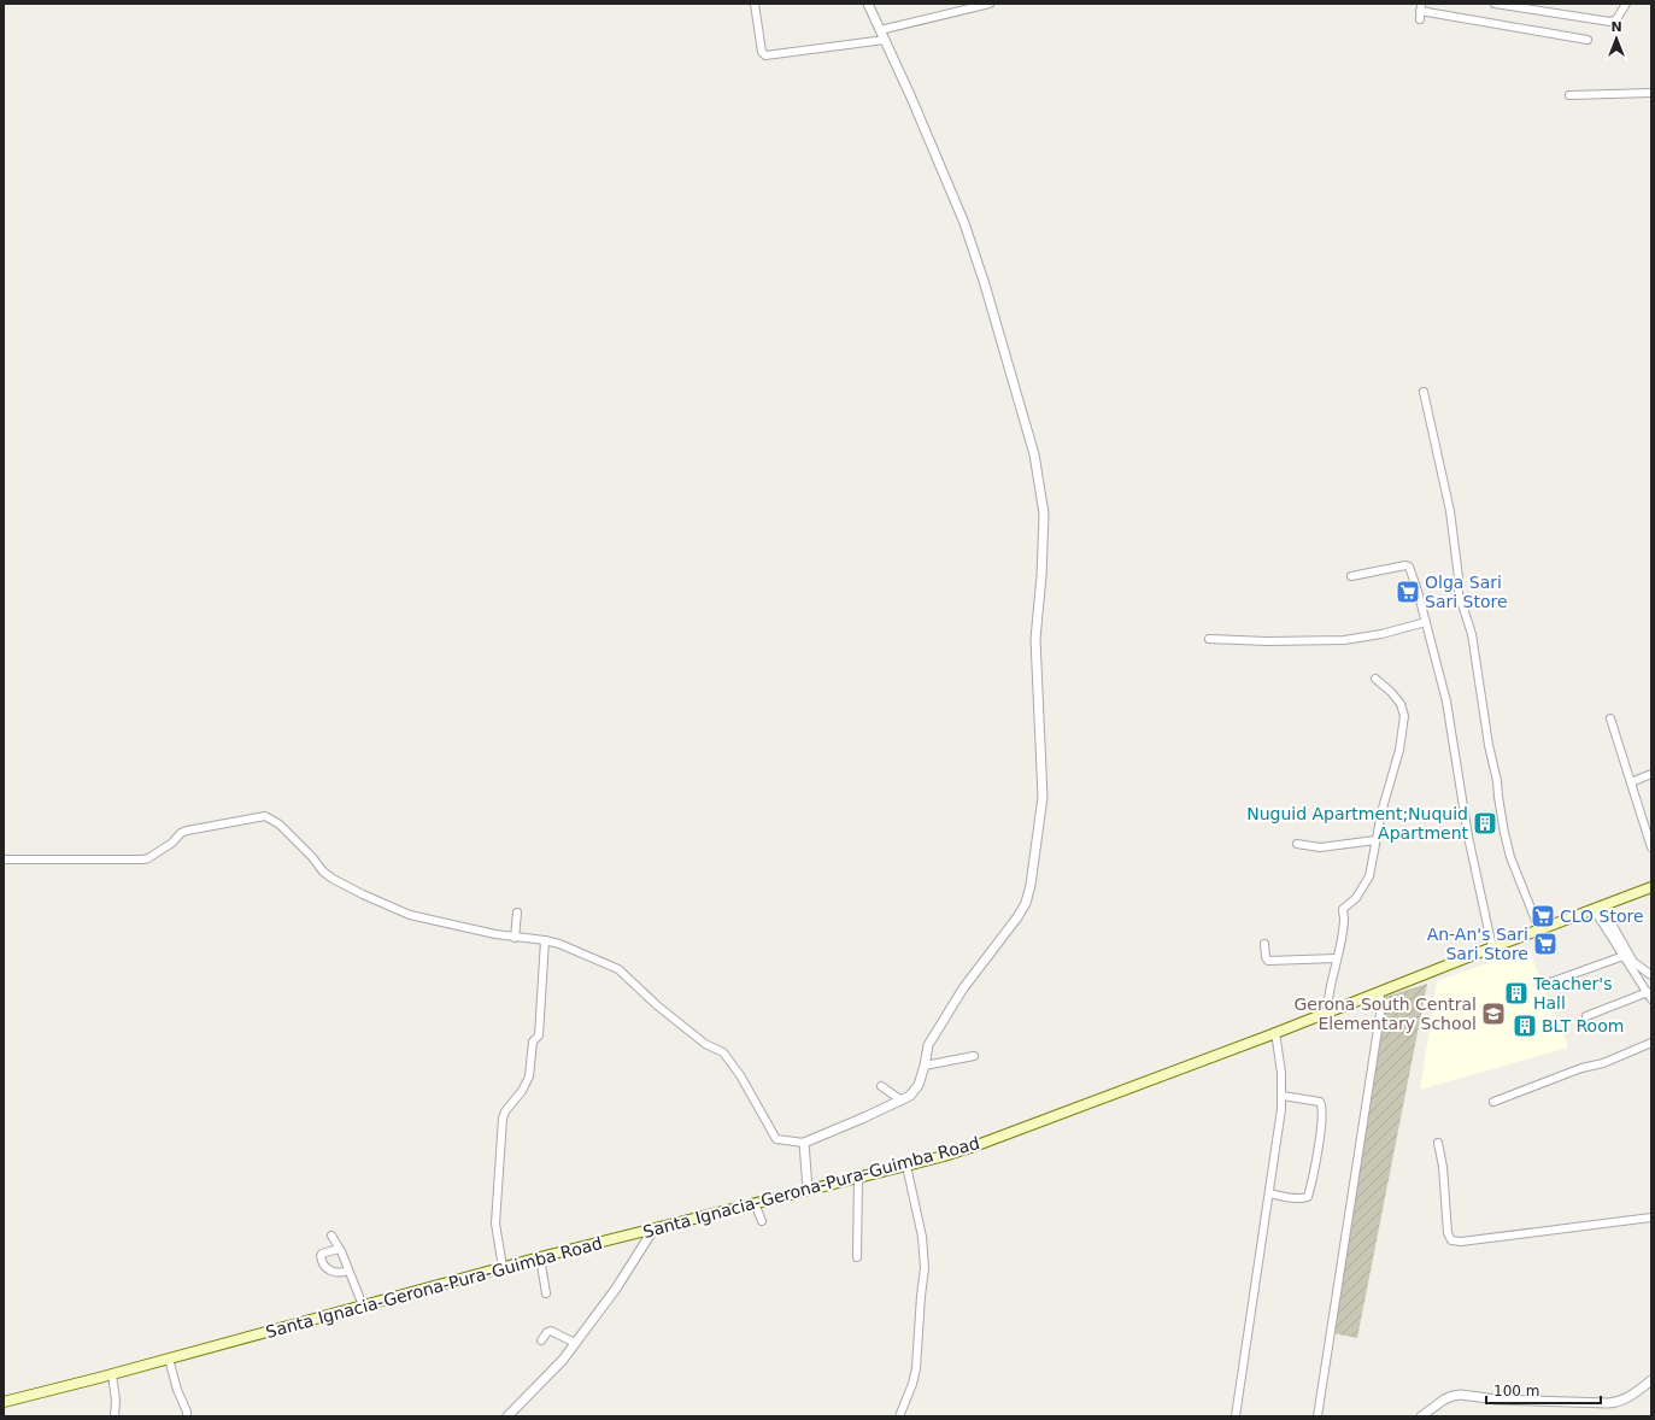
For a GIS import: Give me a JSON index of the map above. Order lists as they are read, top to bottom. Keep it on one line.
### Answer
{"streets":{"main road":["Santa Ignacia-Gerona-Pura-Guimba Road"]},"places":{"supermarket":["Olga Sari Sari Store","CLO Store","An-An's Sari Sari Store"],"building":["Nuguid Apartment;Nuquid Apartment","Teacher's Hall","BLT Room"],"school or university":["Gerona South Central Elementary School"]},"scale_bar":"100 m","north":"top"}
